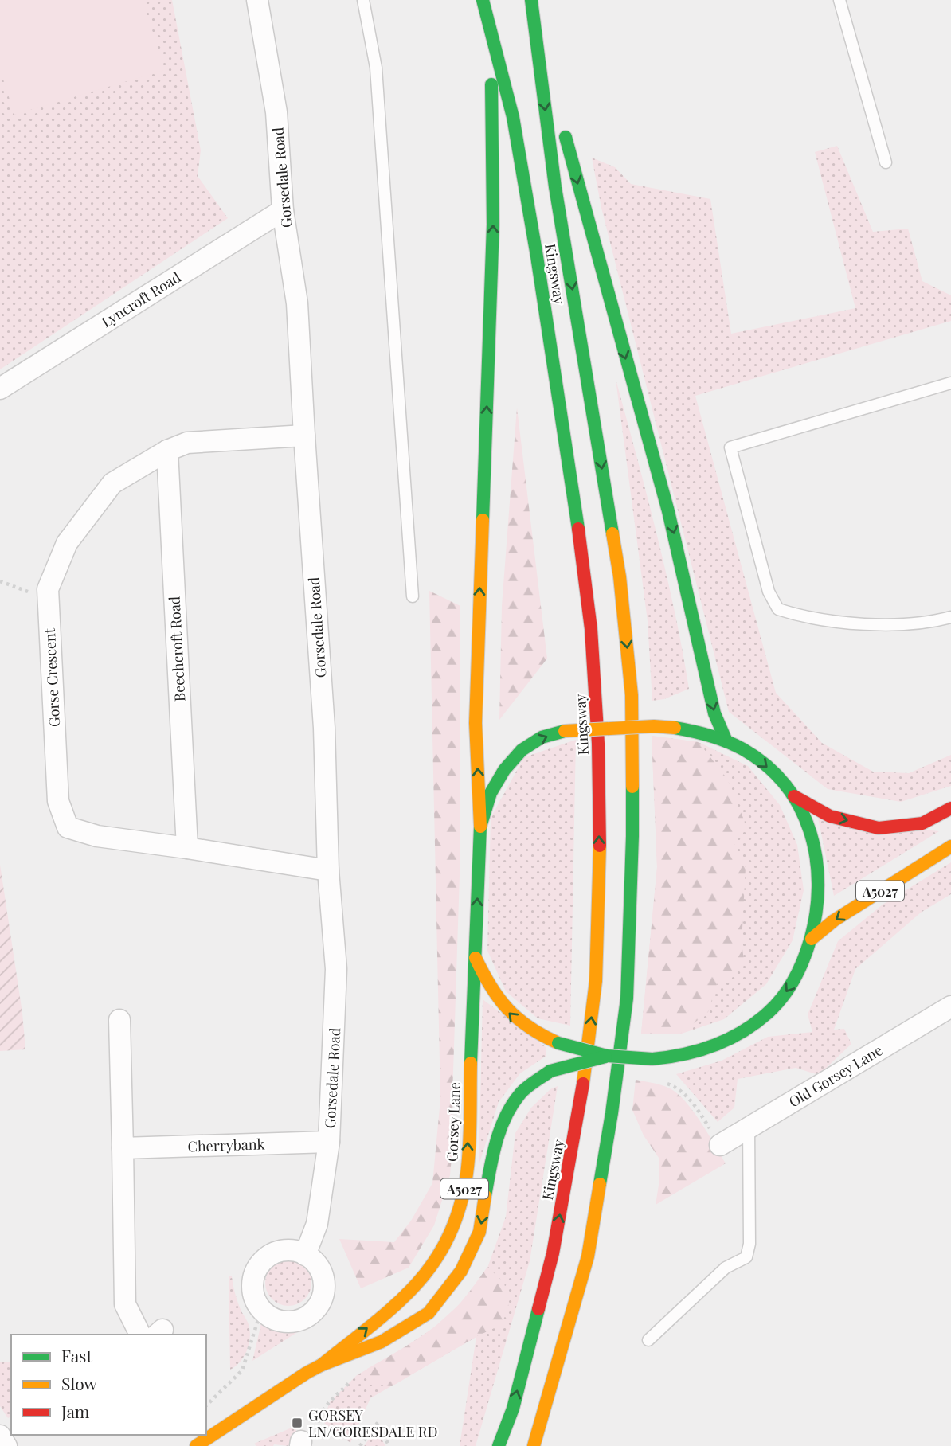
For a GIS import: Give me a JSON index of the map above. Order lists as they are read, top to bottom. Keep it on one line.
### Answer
{"streets":{"main road":["Kingsway","A5027","Gorsey Lane"],"street":["Gorsedale Road","Lyncroft Road","Beechcroft Road","Gorse Crescent","Old Gorsey Lane","Cherrybank"]},"crossings":[["Gorsedale Road","Lyncroft Road"],["Gorsedale Road","Gorse Crescent"],["Gorsedale Road","Cherrybank"],["Beechcroft Road","Gorse Crescent"]],"places":{"transit":["GORSEY LN/GORESDALE RD"]},"legend":["Fast","Slow","Jam"]}
